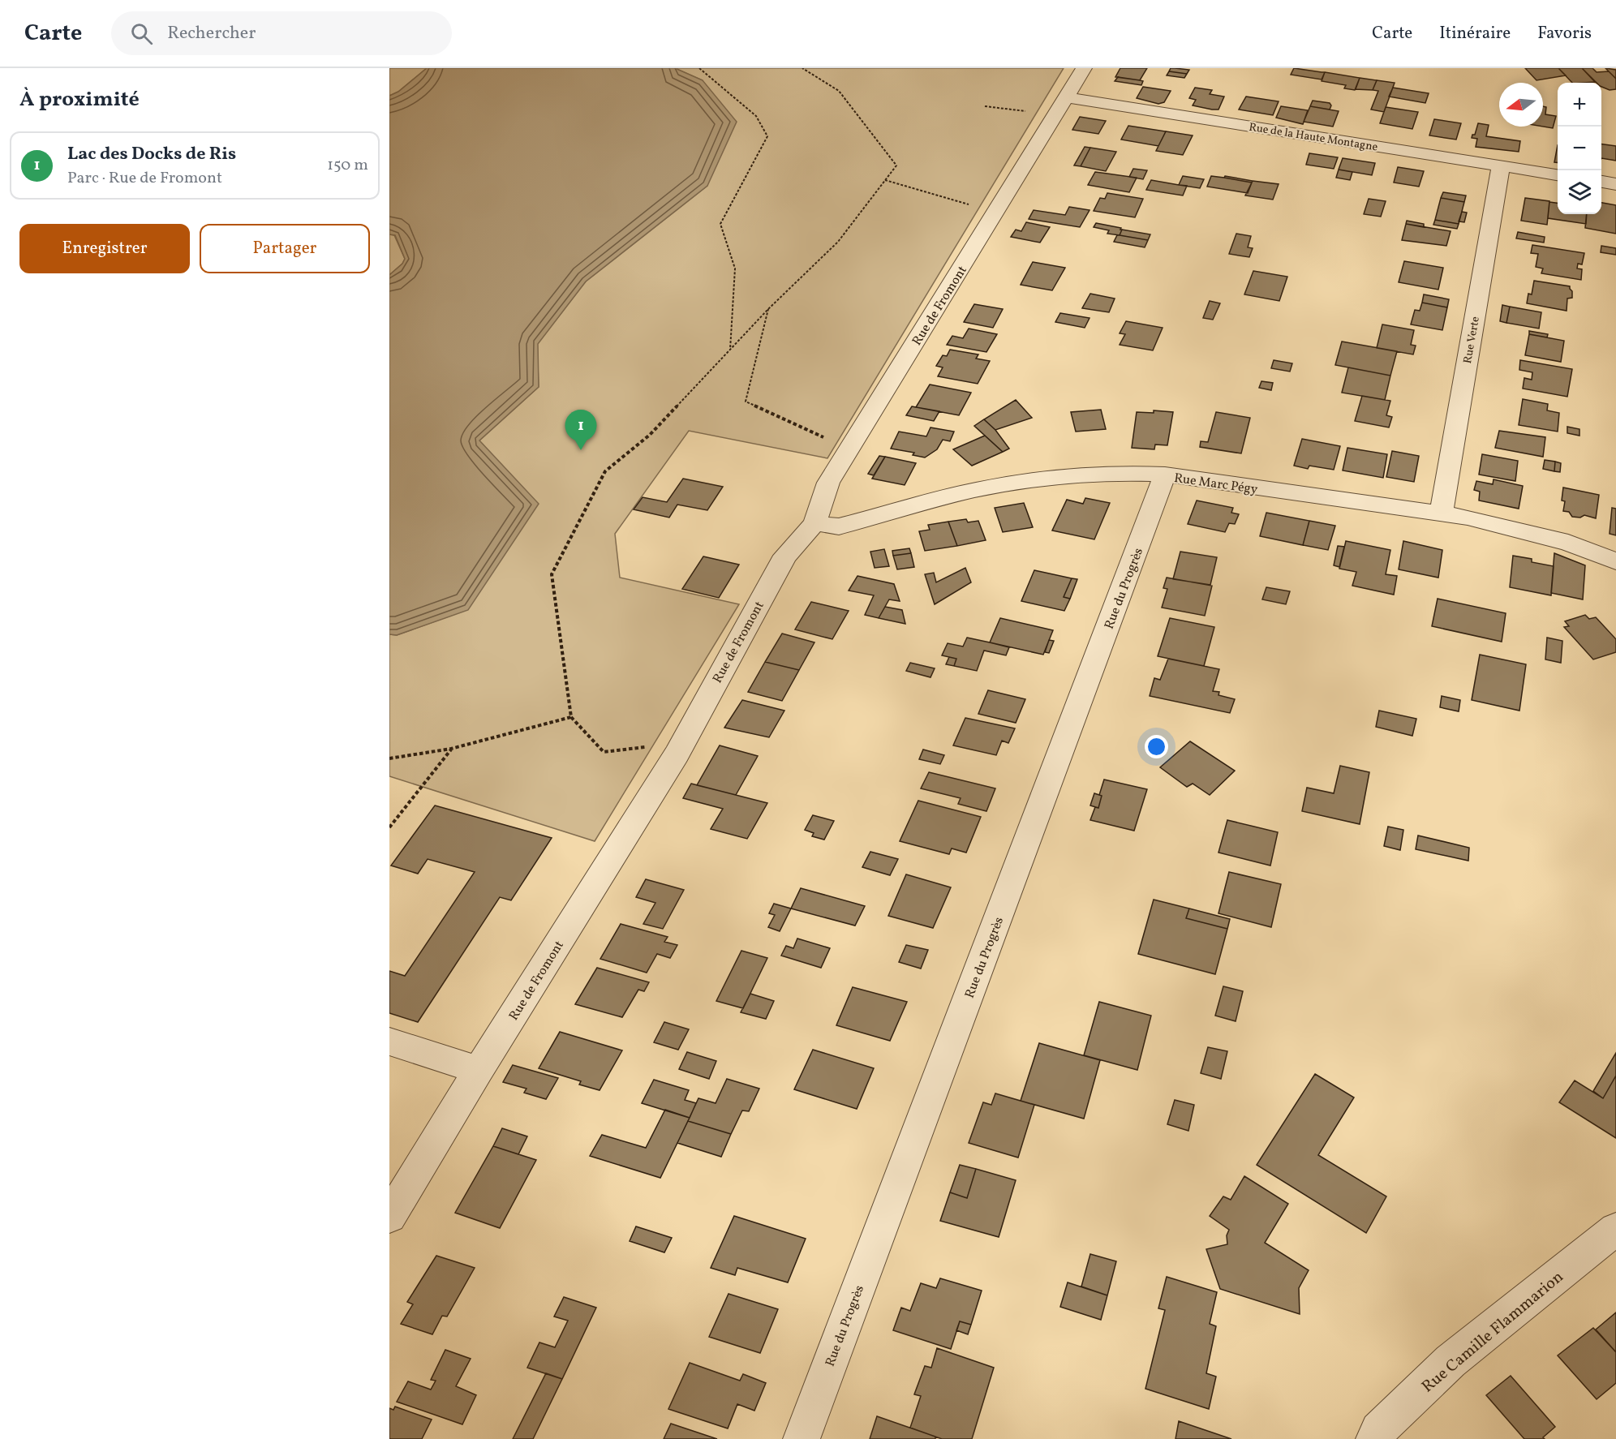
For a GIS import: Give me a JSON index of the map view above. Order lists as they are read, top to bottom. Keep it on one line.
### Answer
{"streets":{"street":["Rue de la Haute Montagne","Rue de Fromont","Rue Verte","Rue Marc Pégy","Rue du Progrès","Rue Camille Flammarion"]},"crossings":[["Rue de la Haute Montagne","Rue de Fromont"],["Rue de la Haute Montagne","Rue Verte"],["Rue de Fromont","Rue Marc Pégy"],["Rue Verte","Rue Marc Pégy"],["Rue Marc Pégy","Rue du Progrès"]],"north":"left","page":{"header":"Carte","search":"Rechercher","nav":["Carte","Itinéraire","Favoris"],"heading":"À proximité","map_buttons":["+","−"],"list":[{"mark":"1","name":"Lac des Docks de Ris","note":"Parc · Rue de Fromont","value":"150 m"}],"buttons":["Enregistrer","Partager"],"pins":"1"}}
